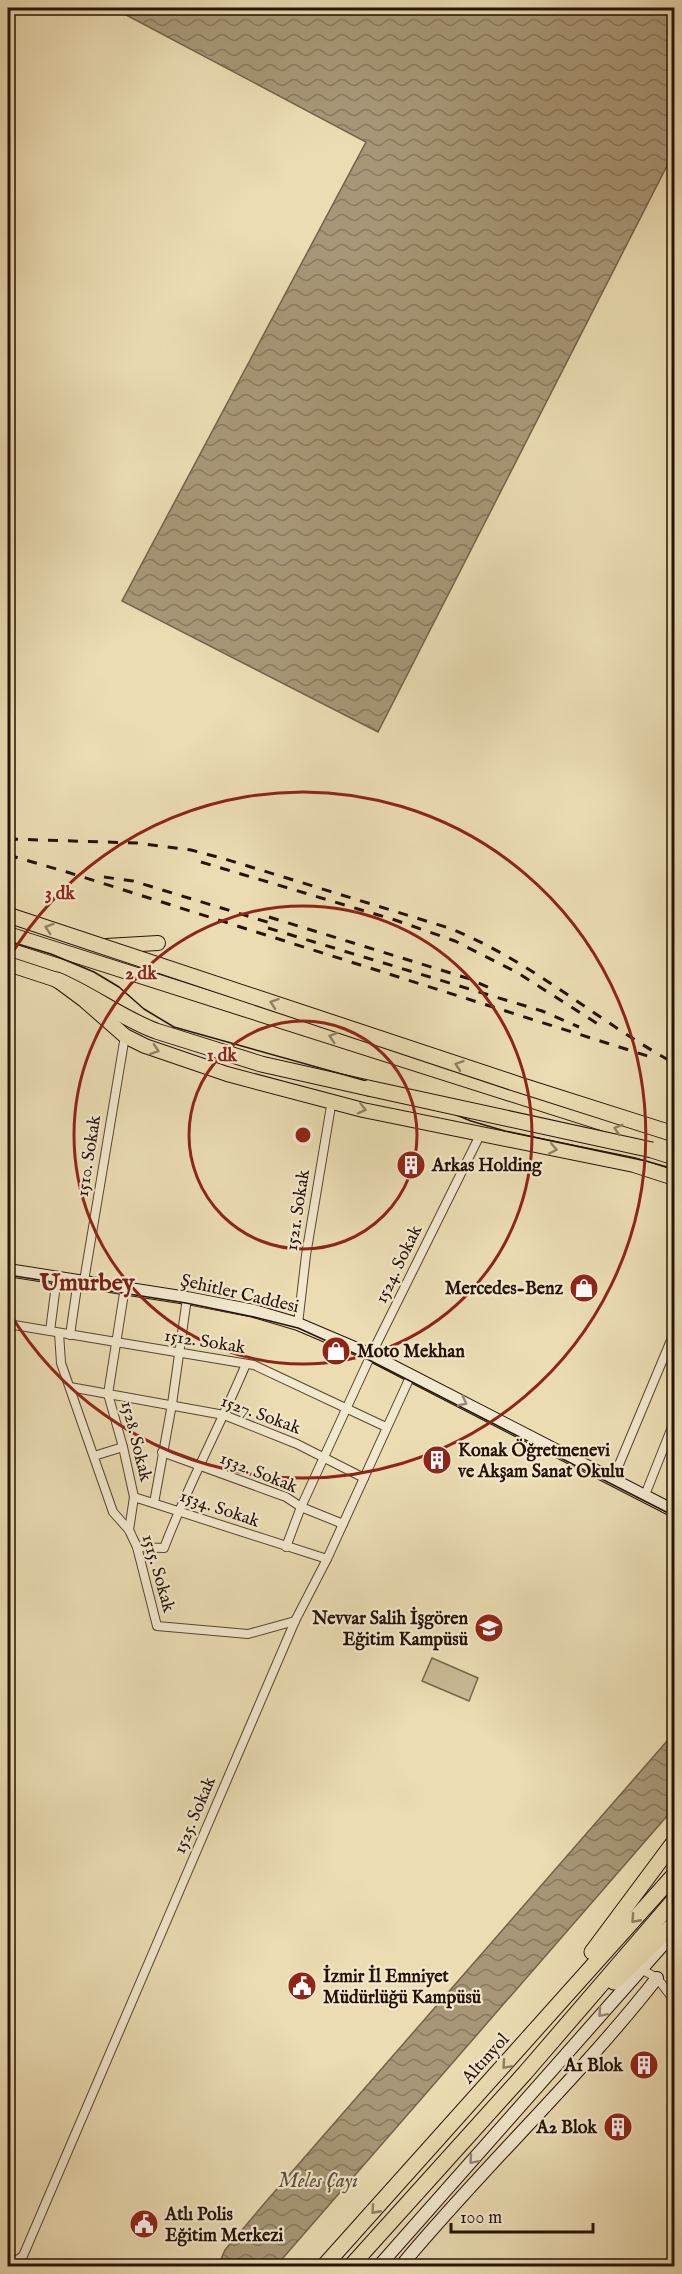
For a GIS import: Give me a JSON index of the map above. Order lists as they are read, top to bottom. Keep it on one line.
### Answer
{"streets":{"highway":["Altınyol"],"main road":["Şehitler Caddesi"],"street":["1510. Sokak","1521. Sokak","1524. Sokak","1512. Sokak","1527. Sokak","1528. Sokak","1532. Sokak","1534. Sokak","1515. Sokak","1525. Sokak"]},"crossings":[["1510. Sokak","Şehitler Caddesi"],["1510. Sokak","1512. Sokak"],["1521. Sokak","Şehitler Caddesi"],["1524. Sokak","Şehitler Caddesi"],["1524. Sokak","1512. Sokak"],["1524. Sokak","1527. Sokak"],["1524. Sokak","1532. Sokak"],["1524. Sokak","1534. Sokak"],["Şehitler Caddesi","1528. Sokak"],["Şehitler Caddesi","1515. Sokak"],["Şehitler Caddesi","1525. Sokak"],["1512. Sokak","1528. Sokak"],["1512. Sokak","1515. Sokak"],["1512. Sokak","1525. Sokak"],["1527. Sokak","1528. Sokak"],["1527. Sokak","1515. Sokak"],["1527. Sokak","1525. Sokak"],["1528. Sokak","1534. Sokak"],["1532. Sokak","1525. Sokak"],["1534. Sokak","1525. Sokak"],["1515. Sokak","1525. Sokak"]],"districts":["Umurbey"],"water":["Meles Çayı"],"places":{"building":["Arkas Holding","Konak Öğretmenevi ve Akşam Sanat Okulu","A1 Blok","A2 Blok"],"shop":["Mercedes-Benz","Moto Mekhan"],"school or university":["Nevvar Salih İşgören Eğitim Kampüsü"],"public building":["İzmir İl Emniyet Müdürlüğü Kampüsü","Atlı Polis Eğitim Merkezi"]},"scale_bar":"100 m","rings":["3 dk","2 dk","1 dk"]}
